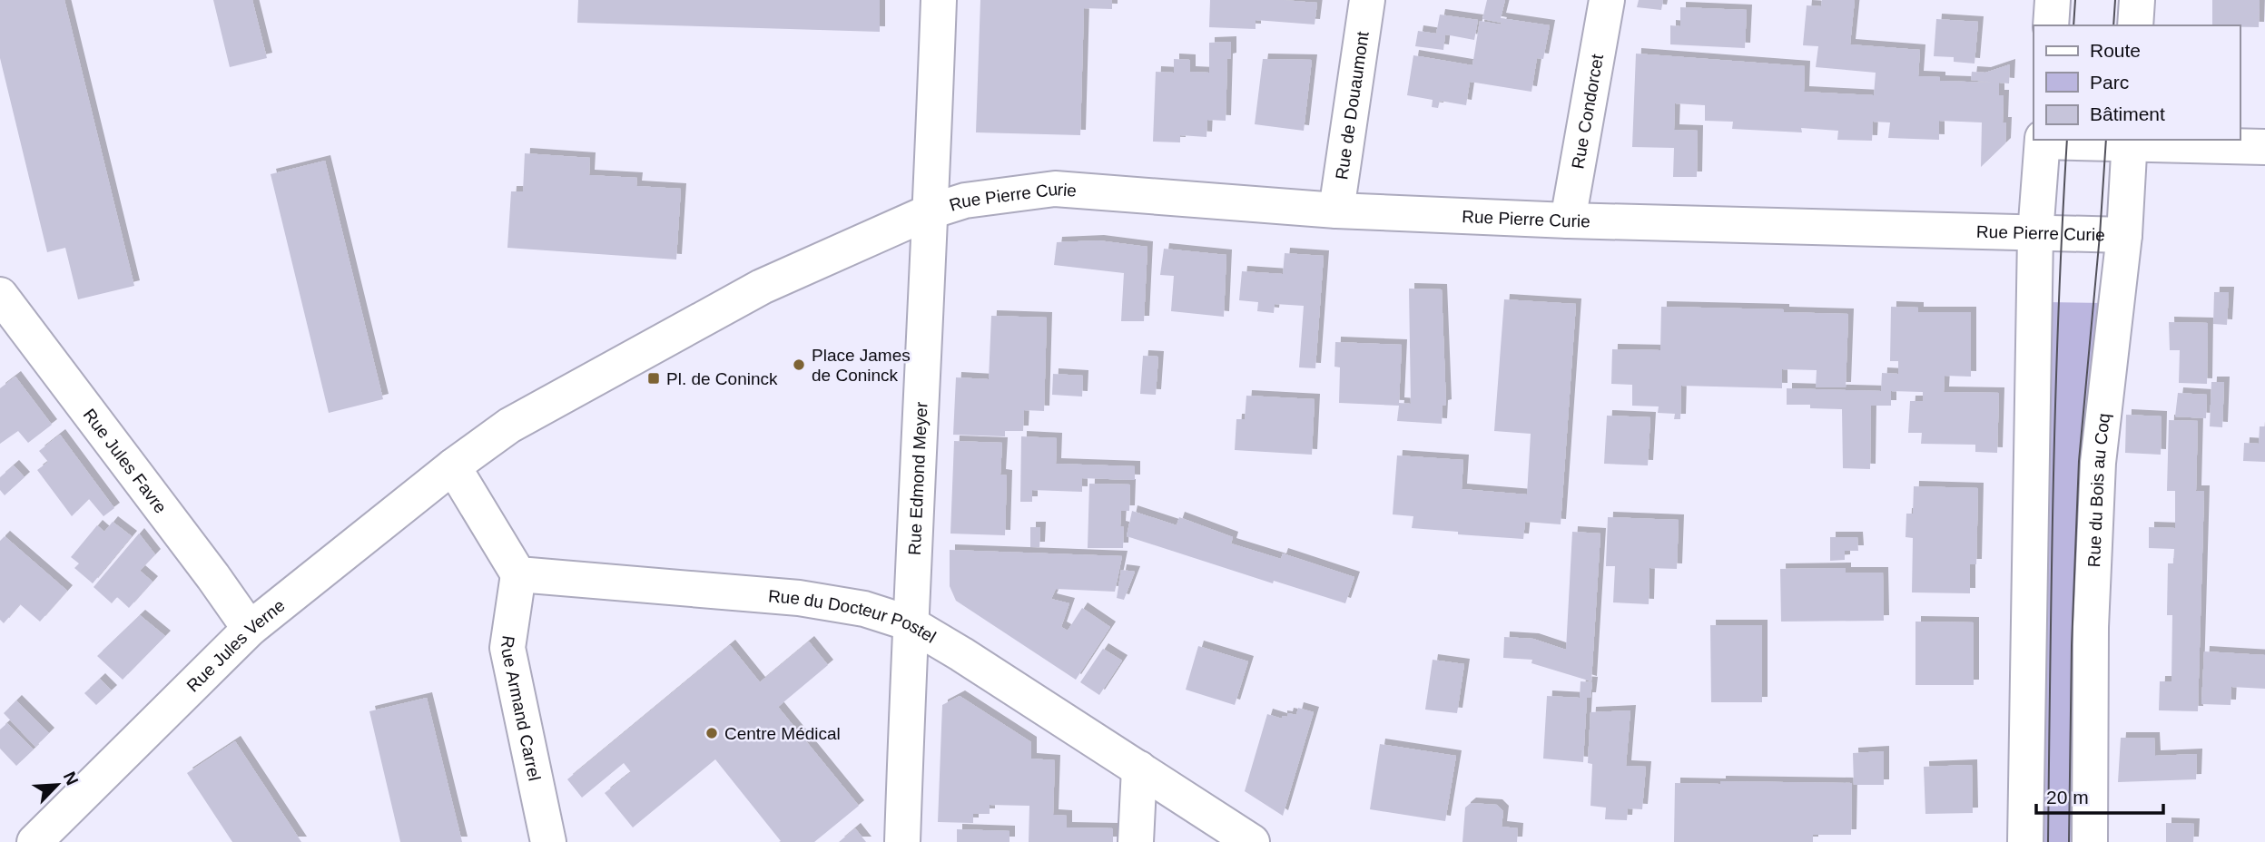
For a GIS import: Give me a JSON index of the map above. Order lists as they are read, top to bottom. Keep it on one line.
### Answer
{"streets":{"street":["Rue de Douaumont","Rue Condorcet","Rue Pierre Curie","Rue Jules Favre","Rue Edmond Meyer","Rue du Bois au Coq","Rue du Docteur Postel","Rue Jules Verne","Rue Armand Carrel"]},"crossings":[["Rue de Douaumont","Rue Pierre Curie"],["Rue Condorcet","Rue Pierre Curie"],["Rue Pierre Curie","Rue Edmond Meyer"],["Rue Pierre Curie","Rue du Bois au Coq"],["Rue Jules Favre","Rue Jules Verne"],["Rue Edmond Meyer","Rue du Docteur Postel"],["Rue du Docteur Postel","Rue Armand Carrel"]],"places":{"other":["Place James de Coninck","Centre Médical"],"transit":["Pl. de Coninck"]},"legend":["Route","Parc","Bâtiment"],"scale_bar":"20 m","north":"top right"}
